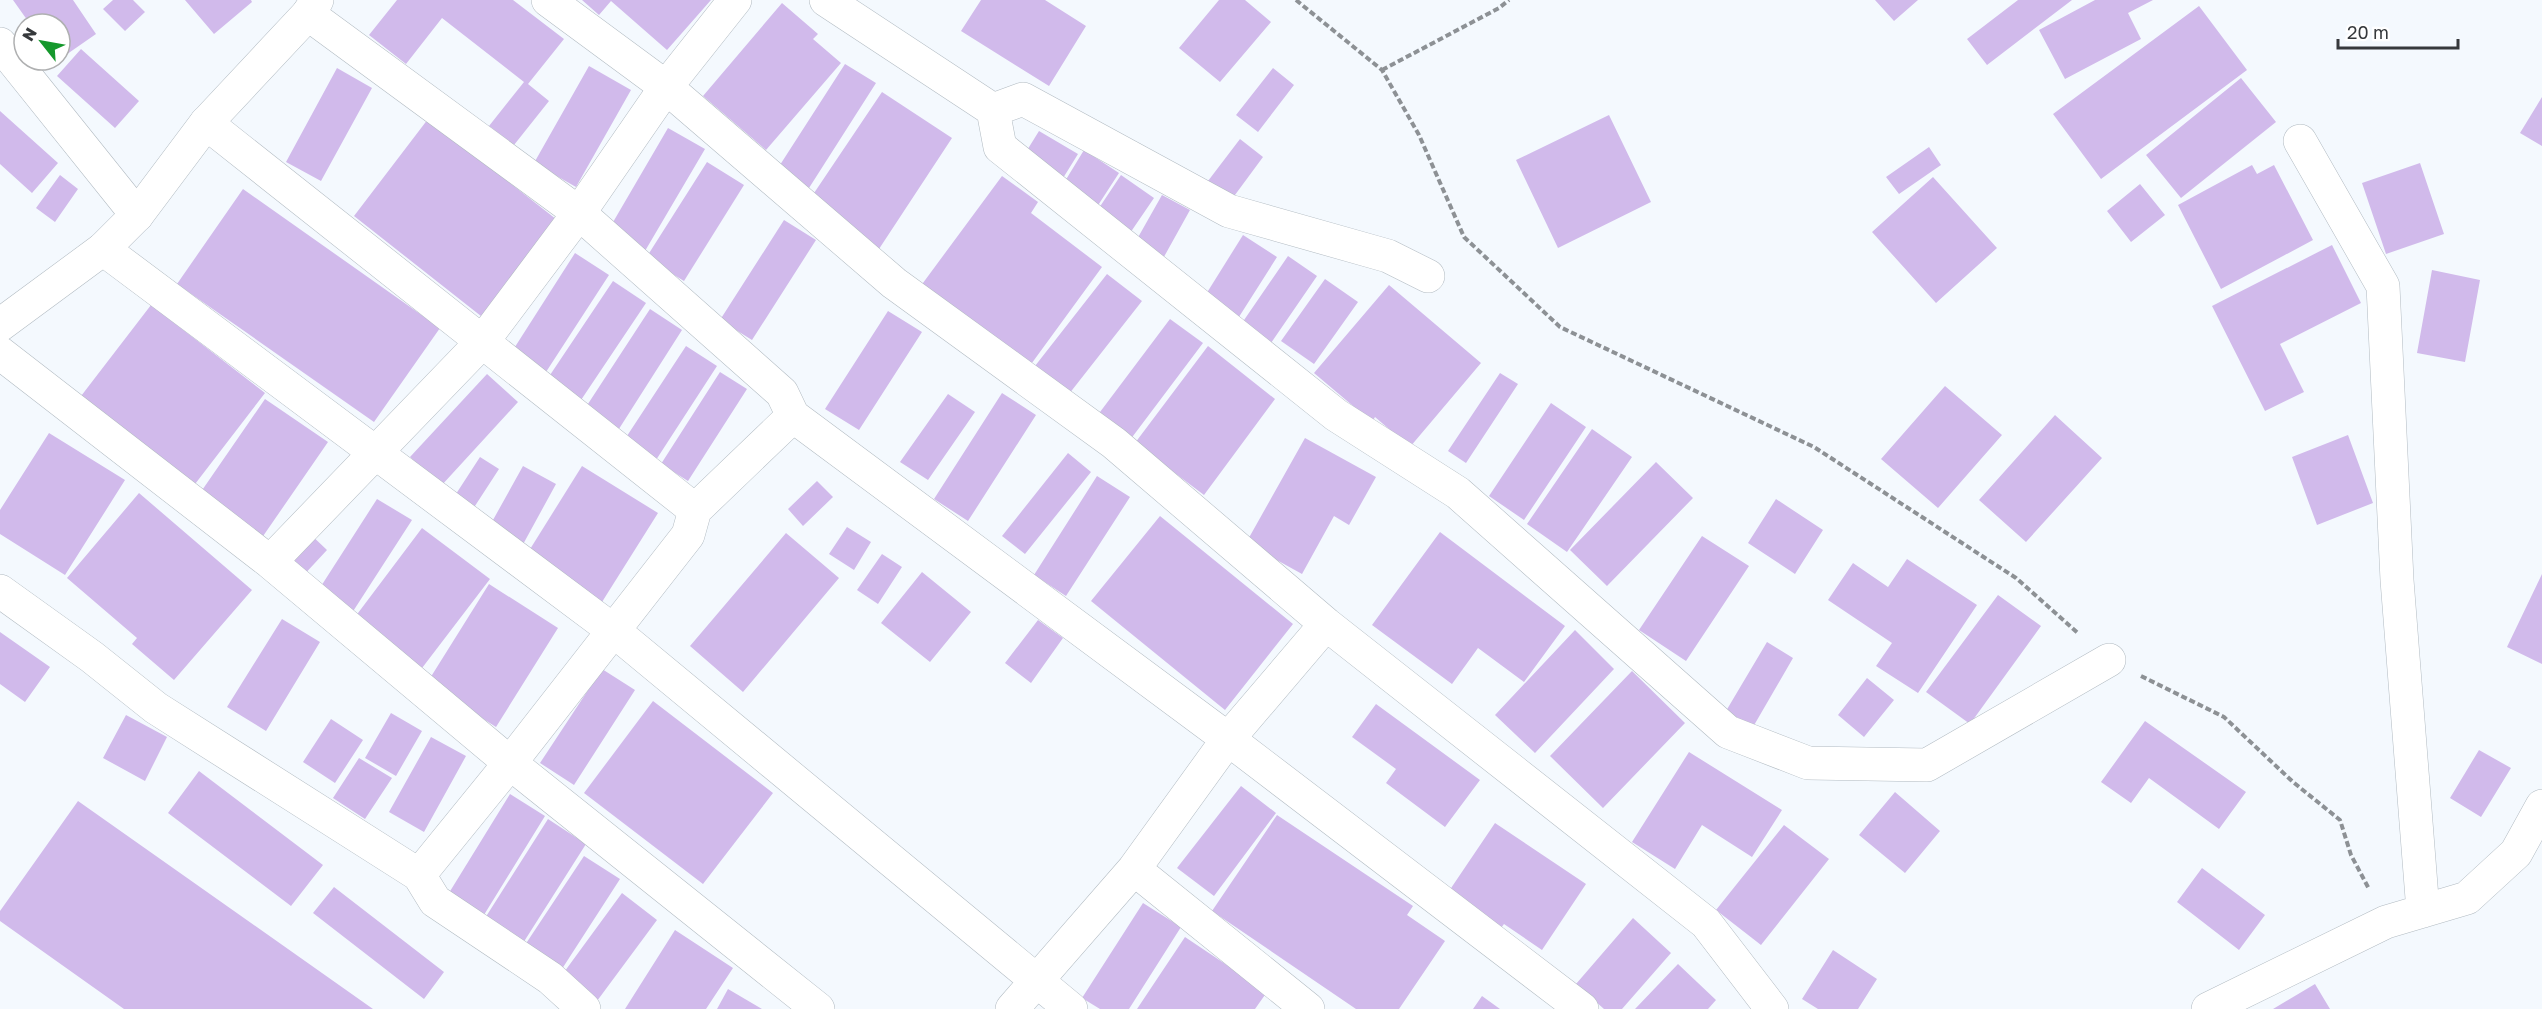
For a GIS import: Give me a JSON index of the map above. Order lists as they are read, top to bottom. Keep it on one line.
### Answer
{"scale_bar":"20 m","north":"top left"}
